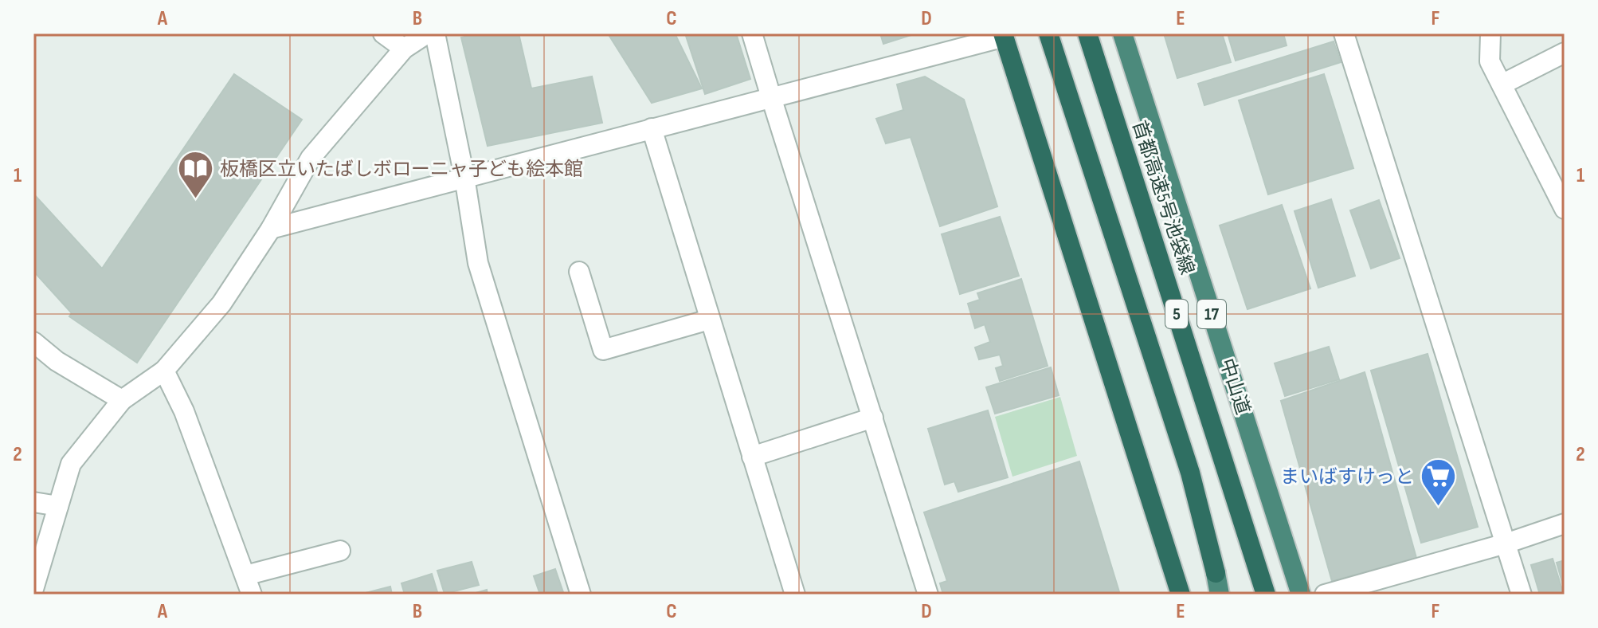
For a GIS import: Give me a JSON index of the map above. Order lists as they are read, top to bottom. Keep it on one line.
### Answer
{"streets":{"highway":["首都高速5号池袋線","5","17","中山道"]},"places":{"library":["板橋区立いたばしボローニャ子ども絵本館"],"supermarket":["まいばすけっと"]},"grid":{"columns":["A","B","C","D","E","F"],"rows":["1","2"]}}
